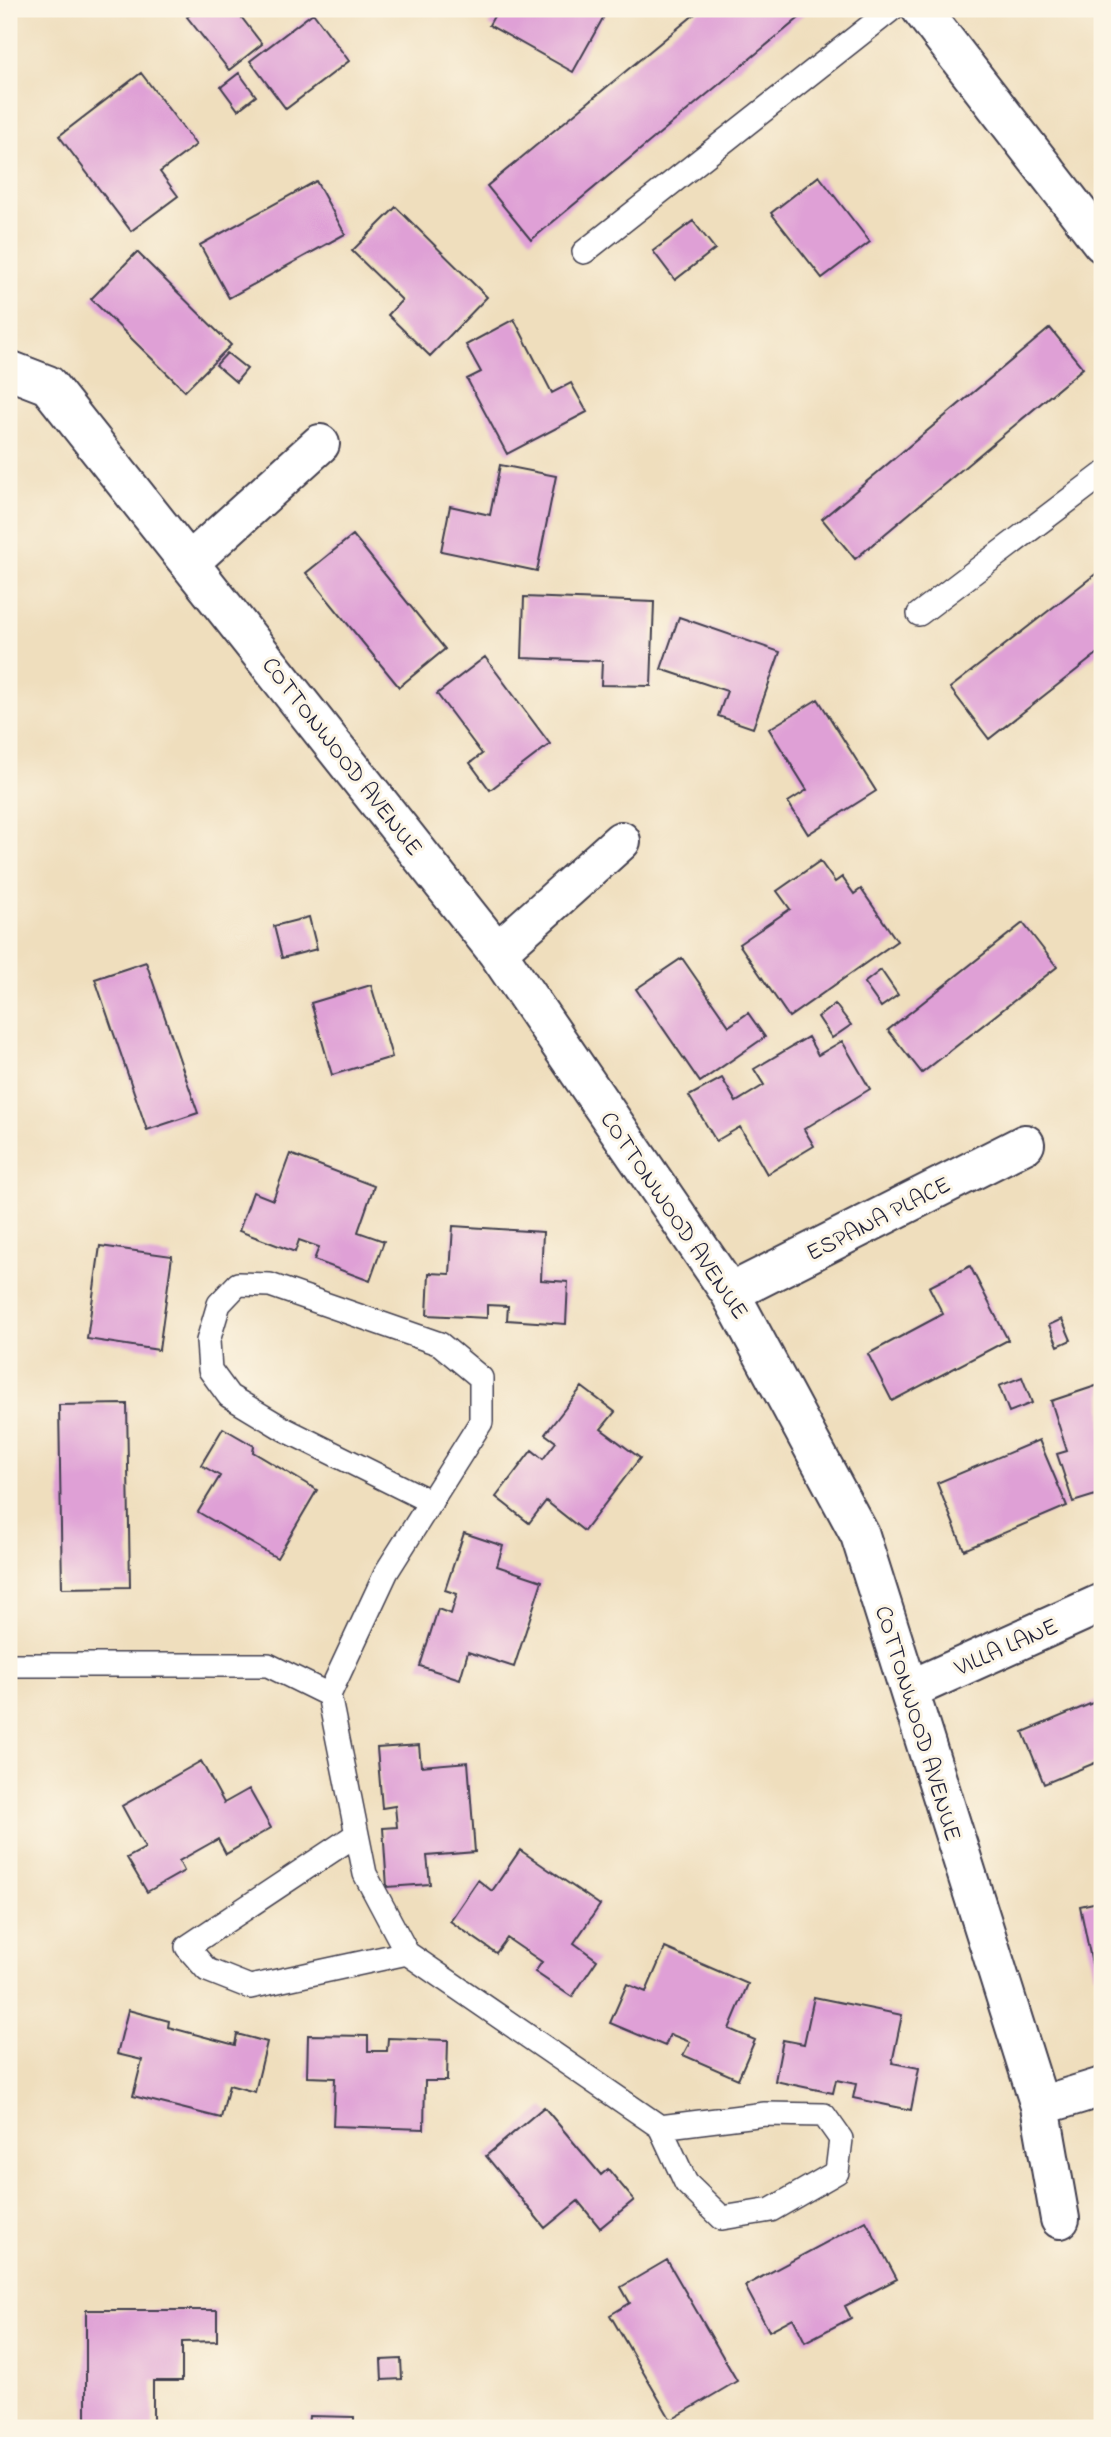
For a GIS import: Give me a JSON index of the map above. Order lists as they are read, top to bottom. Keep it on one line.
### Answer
{"streets":{"street":["COTTONWOOD AVENUE","ESPANA PLACE","VILLA LANE"]},"crossings":[["COTTONWOOD AVENUE","ESPANA PLACE"],["COTTONWOOD AVENUE","VILLA LANE"]]}
